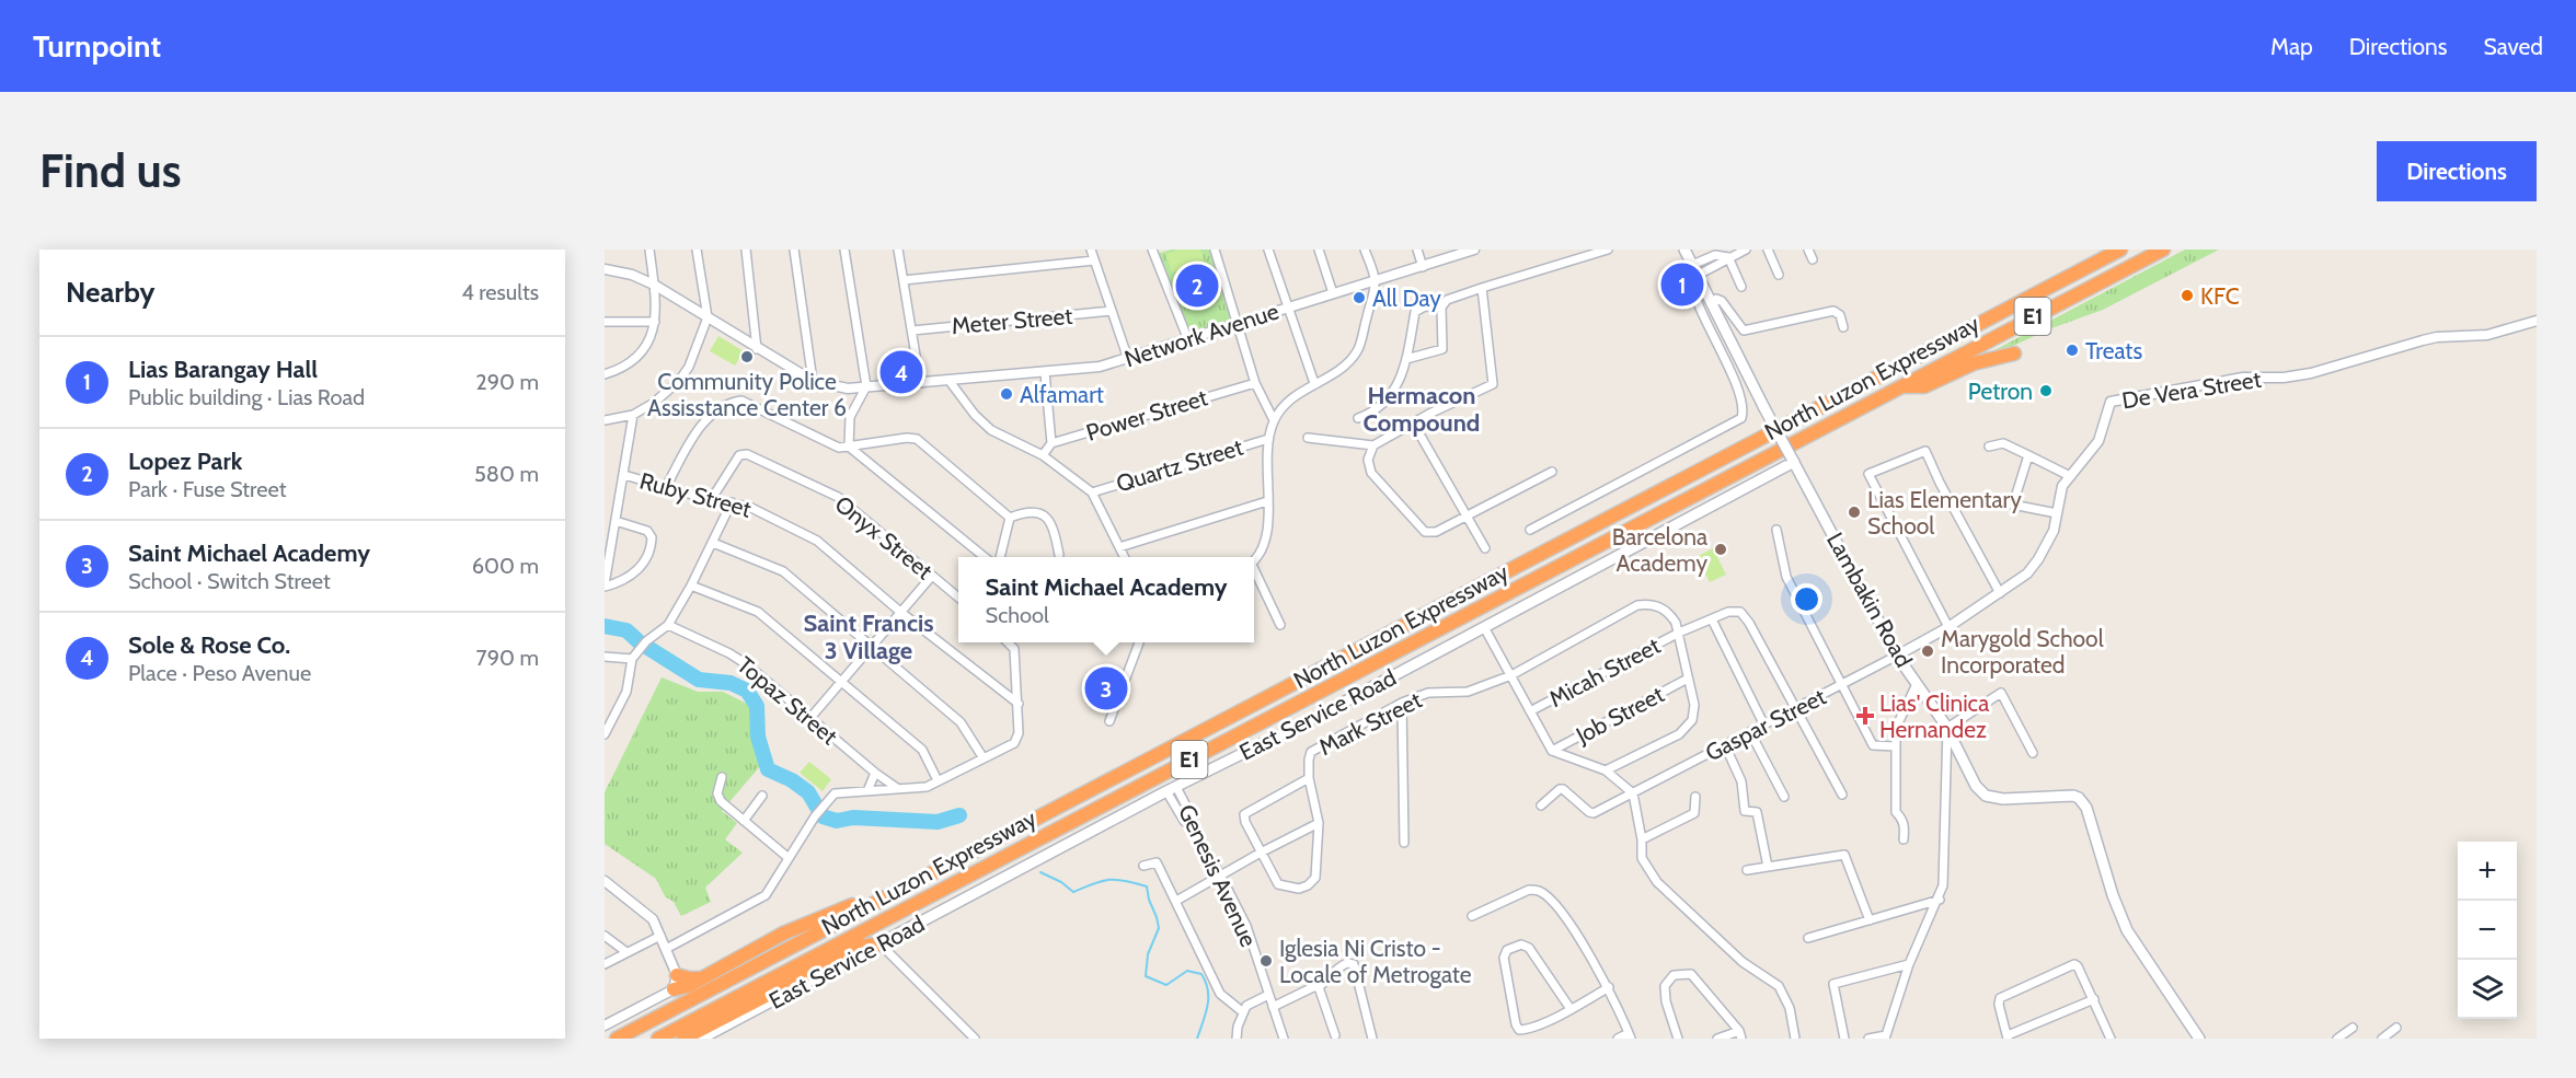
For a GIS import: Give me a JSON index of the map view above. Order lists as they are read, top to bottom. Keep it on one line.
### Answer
{"streets":{"highway":["E1","North Luzon Expressway"],"main road":["Lambakin Road","East Service Road"],"street":["Meter Street","Network Avenue","De Vera Street","Power Street","Quartz Street","Ruby Street","Onyx Street","Micah Street","Topaz Street","Job Street","Mark Street","Gaspar Street","Genesis Avenue"]},"crossings":[["De Vera Street","Lambakin Road"],["De Vera Street","Gaspar Street"],["Ruby Street","Onyx Street"],["Lambakin Road","East Service Road"],["Lambakin Road","Gaspar Street"],["Micah Street","Mark Street"],["Micah Street","Gaspar Street"],["East Service Road","Genesis Avenue"]],"districts":["Hermacon Compound","Saint Francis 3 Village"],"places":{"other":["KFC","All Day","Treats","Community Police Assisstance Center 6","Petron","Alfamart","Lias Elementary School","Barcelona Academy","Marygold School Incorporated","Iglesia Ni Cristo - Locale of Metrogate"],"health":["Lias' Clinica Hernandez"]},"page":{"header":"Turnpoint","nav":["Map","Directions","Saved"],"buttons":"Directions","title":"Find us","heading":["Nearby","4 results"],"pins":["1","2","4","3"],"list":[{"mark":"1","name":"Lias Barangay Hall","note":"Public building · Lias Road","value":"290 m"},{"mark":"2","name":"Lopez Park","note":"Park · Fuse Street","value":"580 m"},{"mark":"3","name":"Saint Michael Academy","note":"School · Switch Street","value":"600 m"},{"mark":"4","name":"Sole & Rose Co.","note":"Place · Peso Avenue","value":"790 m"}],"popup":["Saint Michael Academy","School"],"map_buttons":["+","−"]}}
